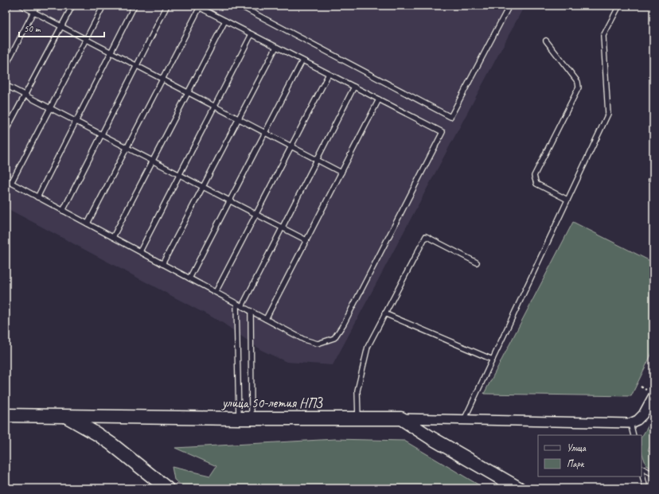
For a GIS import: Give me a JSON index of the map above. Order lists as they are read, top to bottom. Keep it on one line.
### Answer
{"streets":{"street":["улица 50-летия НПЗ"]},"legend":["Улица","Парк"],"scale_bar":"50 m"}
